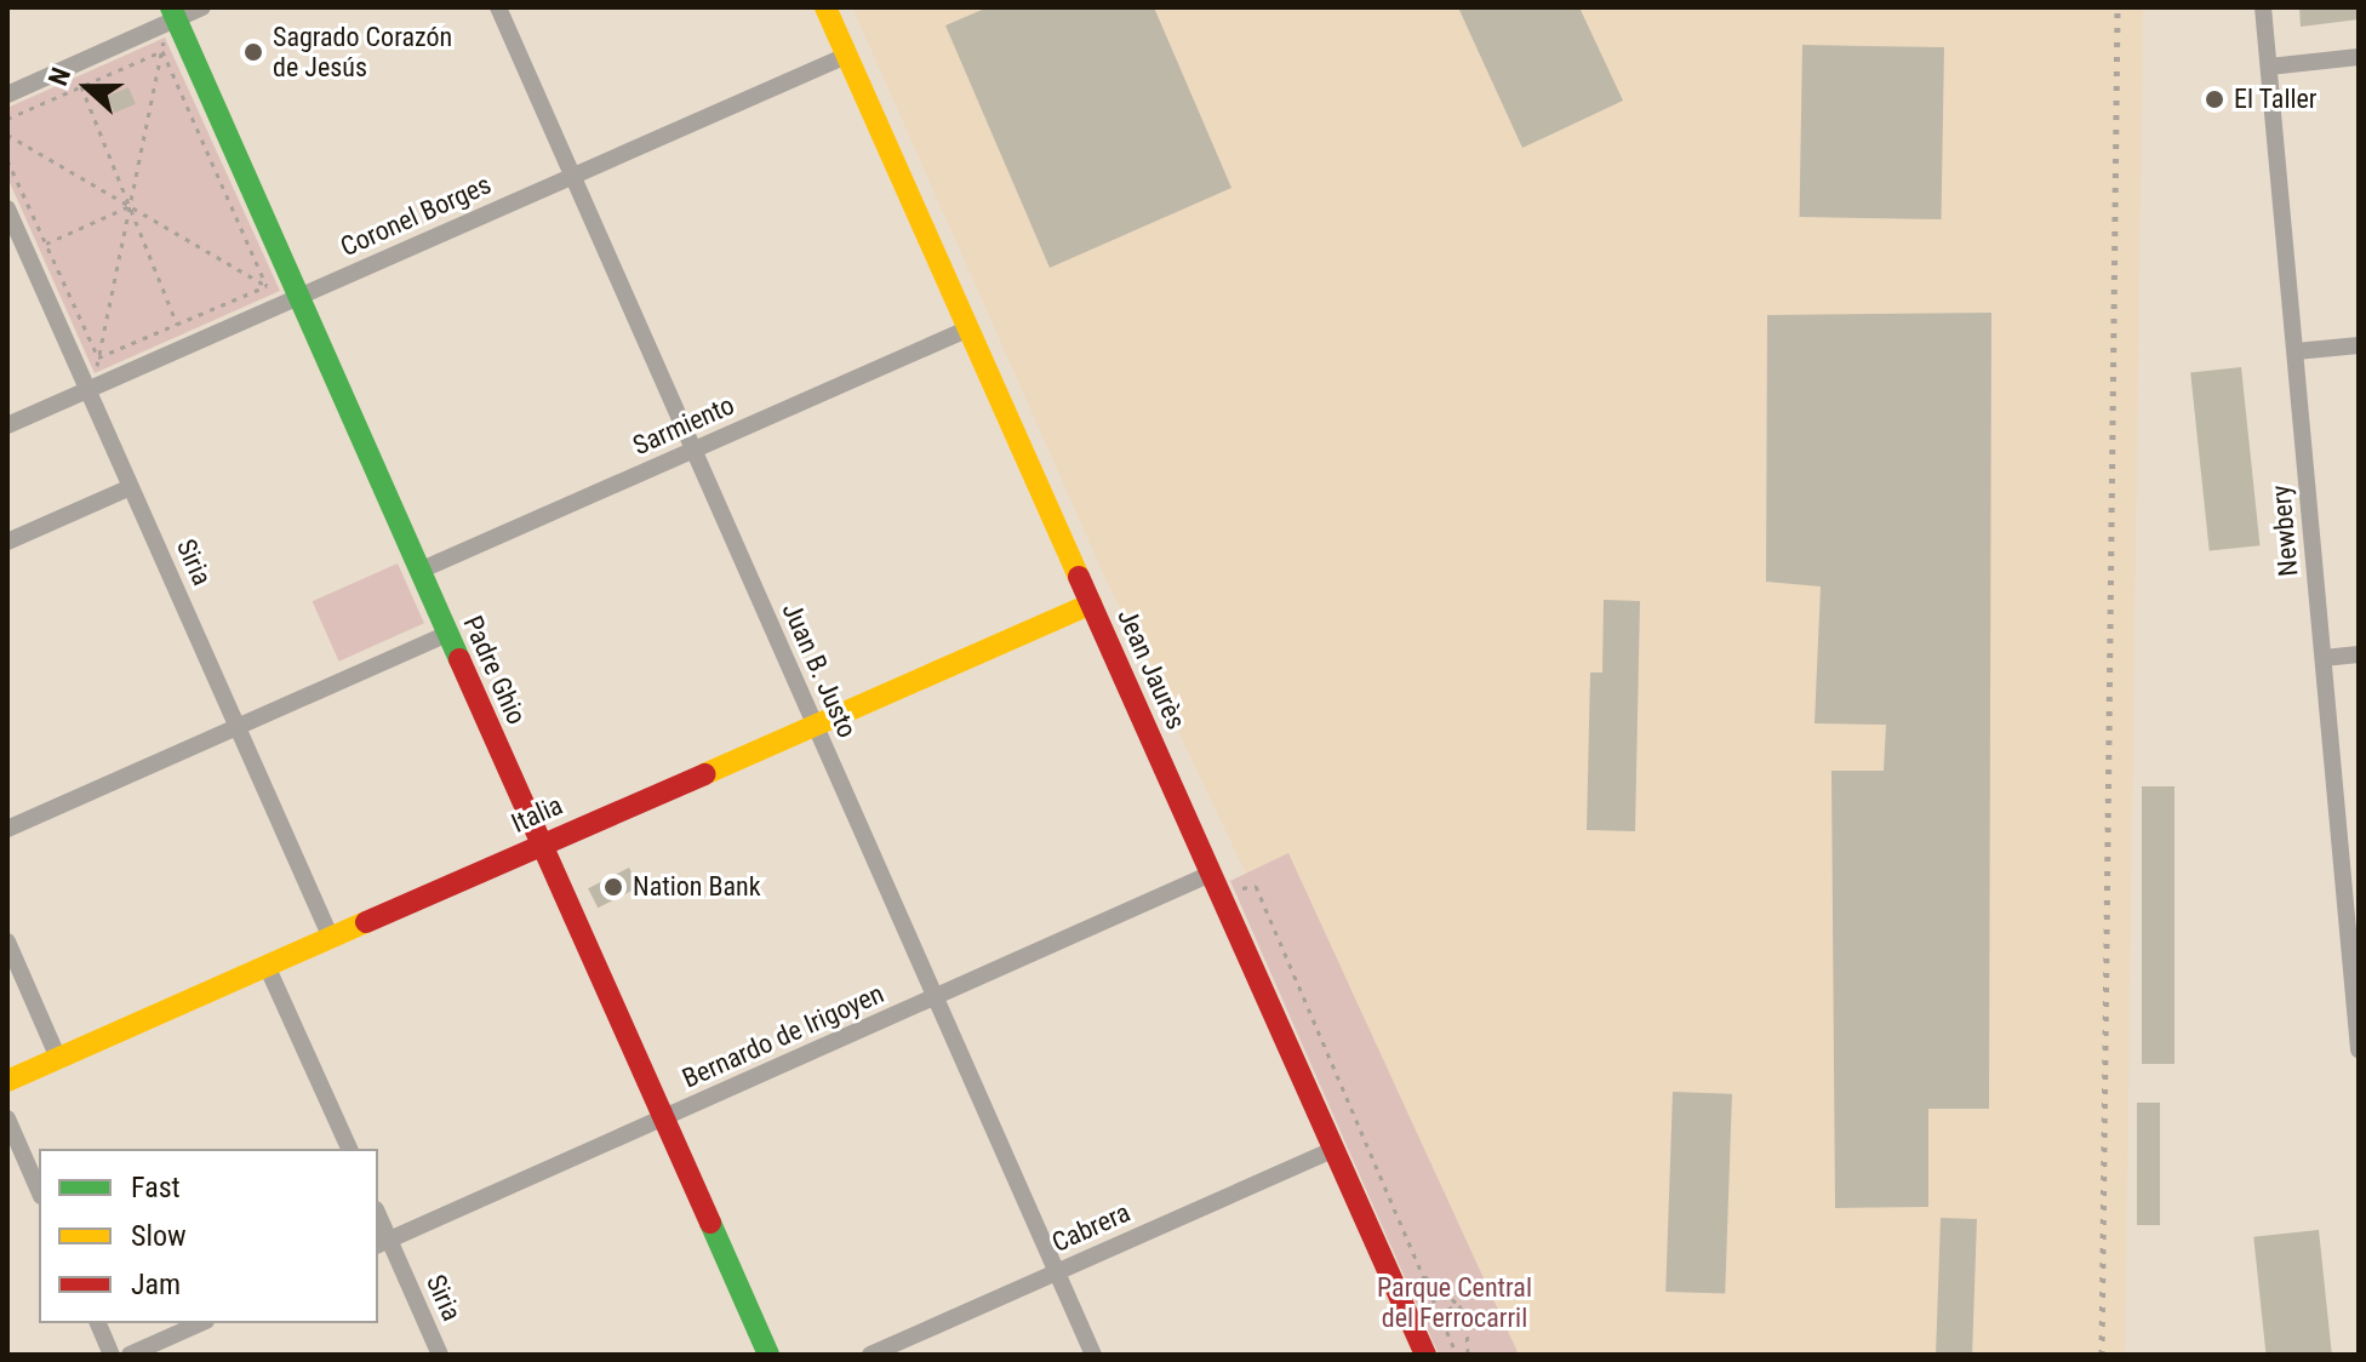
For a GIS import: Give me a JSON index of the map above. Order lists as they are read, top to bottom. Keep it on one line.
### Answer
{"streets":{"street":["Coronel Borges","Sarmiento","Newbery","Siria","Jean Jaurès","Padre Ghio","Juan B. Justo","Italia","Bernardo de Irigoyen","Cabrera"]},"crossings":[["Coronel Borges","Siria"],["Coronel Borges","Jean Jaurès"],["Coronel Borges","Padre Ghio"],["Coronel Borges","Juan B. Justo"],["Sarmiento","Jean Jaurès"],["Sarmiento","Padre Ghio"],["Sarmiento","Juan B. Justo"],["Siria","Italia"],["Siria","Bernardo de Irigoyen"],["Jean Jaurès","Italia"],["Jean Jaurès","Bernardo de Irigoyen"],["Jean Jaurès","Cabrera"],["Padre Ghio","Italia"],["Padre Ghio","Bernardo de Irigoyen"],["Juan B. Justo","Italia"],["Juan B. Justo","Bernardo de Irigoyen"],["Juan B. Justo","Cabrera"]],"parks":["Parque Central del Ferrocarril"],"places":["Sagrado Corazón de Jesús","El Taller","Nation Bank"],"legend":["Fast","Slow","Jam"],"north":"left"}
